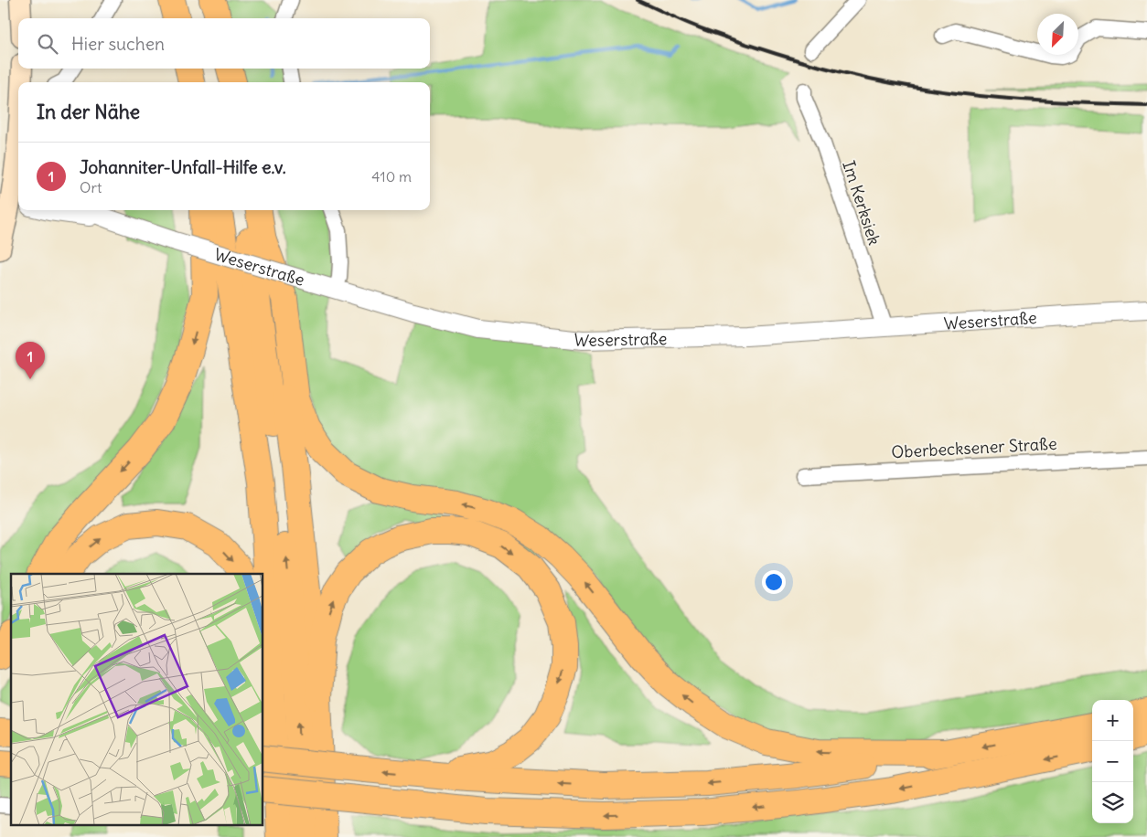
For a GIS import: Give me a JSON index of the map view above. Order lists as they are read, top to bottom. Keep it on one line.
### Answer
{"streets":{"street":["Im Kerksiek","Weserstraße","Oberbecksener Straße"]},"crossings":[["Im Kerksiek","Weserstraße"]],"north":"bottom left","page":{"search":"Hier suchen","heading":"In der Nähe","list":[{"mark":"1","name":"Johanniter-Unfall-Hilfe e.v.","note":"Ort","value":"410 m"}],"pins":"1","map_buttons":["+","−"]}}
